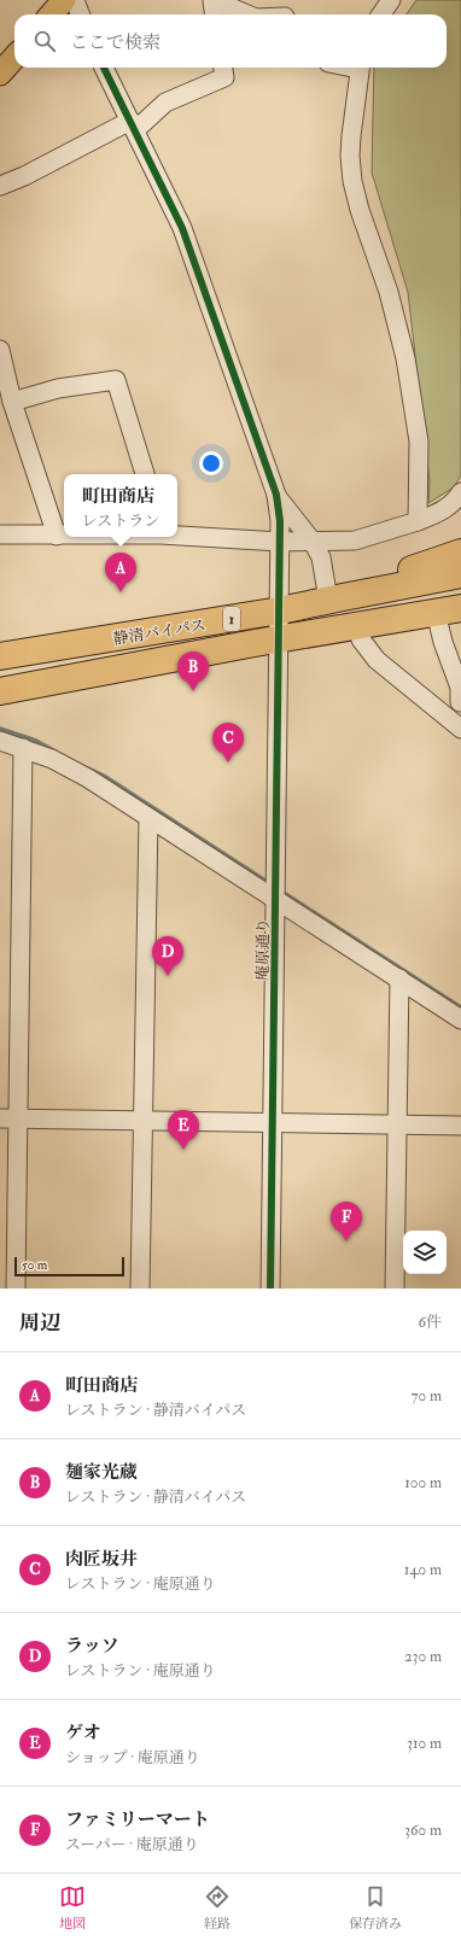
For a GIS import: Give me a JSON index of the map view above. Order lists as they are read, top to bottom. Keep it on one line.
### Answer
{"streets":{"highway":["1","静清バイパス"],"street":["庵原通り"]},"crossings":[["静清バイパス","庵原通り"]],"scale_bar":"50 m","page":{"search":"ここで検索","popup":["町田商店","レストラン"],"pins":["A","B","C","D","E","F"],"scale":"50 m","heading":["周辺","6件"],"list":[{"mark":"A","name":"町田商店","note":"レストラン · 静清バイパス","value":"70 m"},{"mark":"B","name":"麺家光蔵","note":"レストラン · 静清バイパス","value":"100 m"},{"mark":"C","name":"肉匠坂井","note":"レストラン · 庵原通り","value":"140 m"},{"mark":"D","name":"ラッソ","note":"レストラン · 庵原通り","value":"230 m"},{"mark":"E","name":"ゲオ","note":"ショップ · 庵原通り","value":"310 m"},{"mark":"F","name":"ファミリーマート","note":"スーパー · 庵原通り","value":"360 m"}],"nav":["地図","経路","保存済み"]}}
